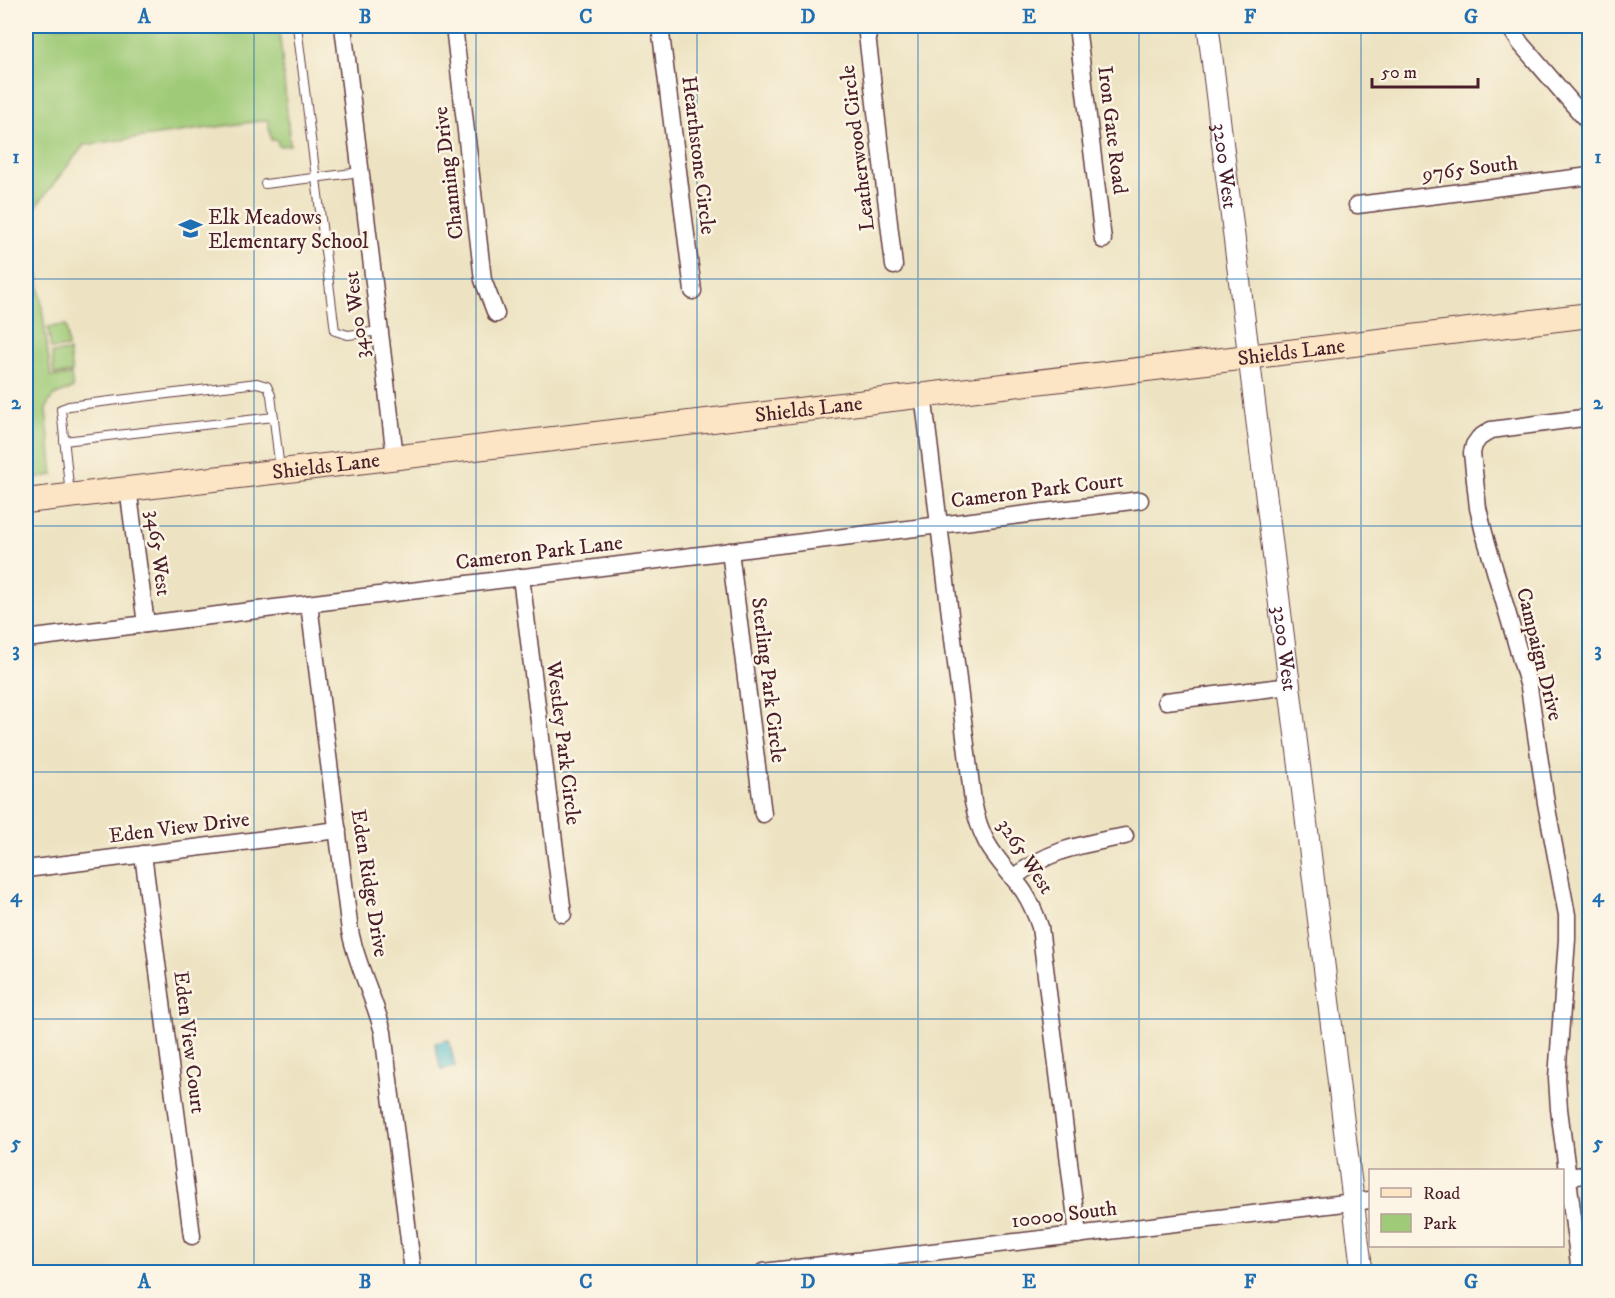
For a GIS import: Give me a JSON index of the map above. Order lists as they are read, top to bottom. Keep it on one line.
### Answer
{"streets":{"main road":["Shields Lane"],"street":["Iron Gate Road","Leatherwood Circle","Hearthstone Circle","3200 West","9765 South","Channing Drive","3400 West","Cameron Park Court","Cameron Park Lane","3465 West","Campaign Drive","Sterling Park Circle","Westley Park Circle","Eden View Drive","3265 West","Eden Ridge Drive","Eden View Court","10000 South"]},"crossings":[["3200 West","Shields Lane"],["3200 West","10000 South"],["3400 West","Shields Lane"],["Shields Lane","3465 West"],["Shields Lane","3265 West"],["Cameron Park Court","Cameron Park Lane"],["Cameron Park Court","3265 West"],["Cameron Park Lane","3465 West"],["Cameron Park Lane","Sterling Park Circle"],["Cameron Park Lane","Westley Park Circle"],["Cameron Park Lane","3265 West"],["Cameron Park Lane","Eden Ridge Drive"],["Eden View Drive","Eden Ridge Drive"],["Eden View Drive","Eden View Court"],["3265 West","10000 South"]],"places":{"school or university":["Elk Meadows Elementary School"]},"legend":["Road","Park"],"scale_bar":"50 m","grid":{"columns":["A","B","C","D","E","F","G"],"rows":["1","2","3","4","5"]}}
